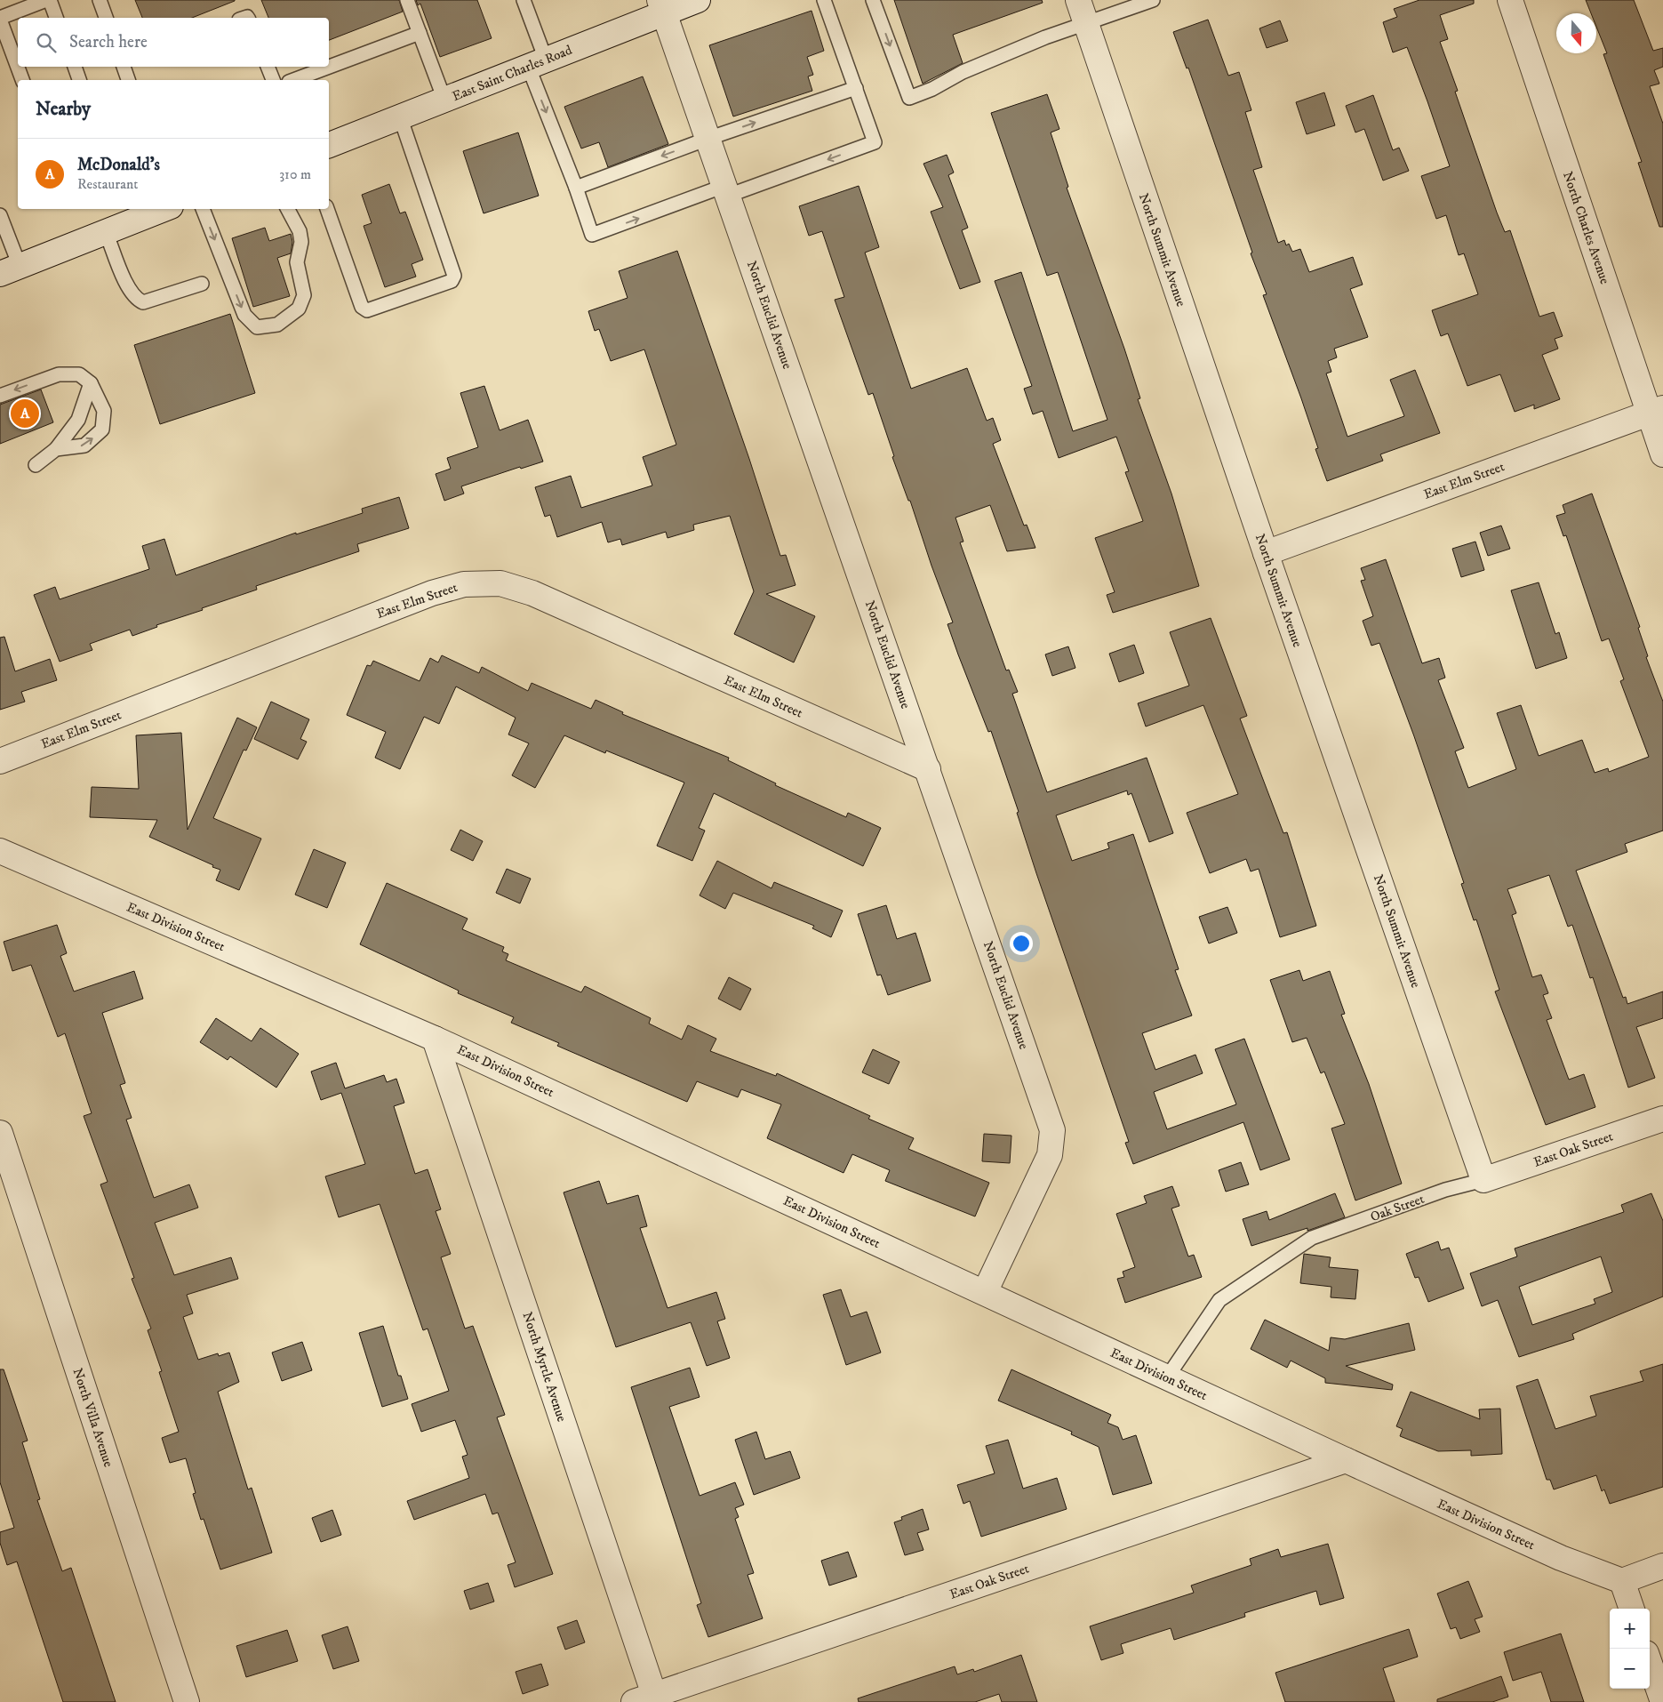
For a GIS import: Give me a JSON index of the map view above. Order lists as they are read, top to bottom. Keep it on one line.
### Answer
{"streets":{"street":["East Saint Charles Road","North Charles Avenue","North Summit Avenue","North Euclid Avenue","East Elm Street","East Division Street","East Oak Street","North Myrtle Avenue","North Villa Avenue"],"lane":["Oak Street"]},"crossings":[["East Saint Charles Road","North Euclid Avenue"],["North Charles Avenue","East Elm Street"],["North Summit Avenue","East Elm Street"],["North Summit Avenue","East Oak Street"],["North Summit Avenue","Oak Street"],["North Euclid Avenue","East Elm Street"],["North Euclid Avenue","East Division Street"],["East Division Street","East Oak Street"],["East Division Street","Oak Street"],["East Division Street","North Myrtle Avenue"],["East Oak Street","Oak Street"],["East Oak Street","North Myrtle Avenue"]],"north":"bottom","page":{"search":"Search here","heading":"Nearby","list":[{"mark":"A","name":"McDonald's","note":"Restaurant","value":"310 m"}],"pins":"A","map_buttons":["+","−"]}}
